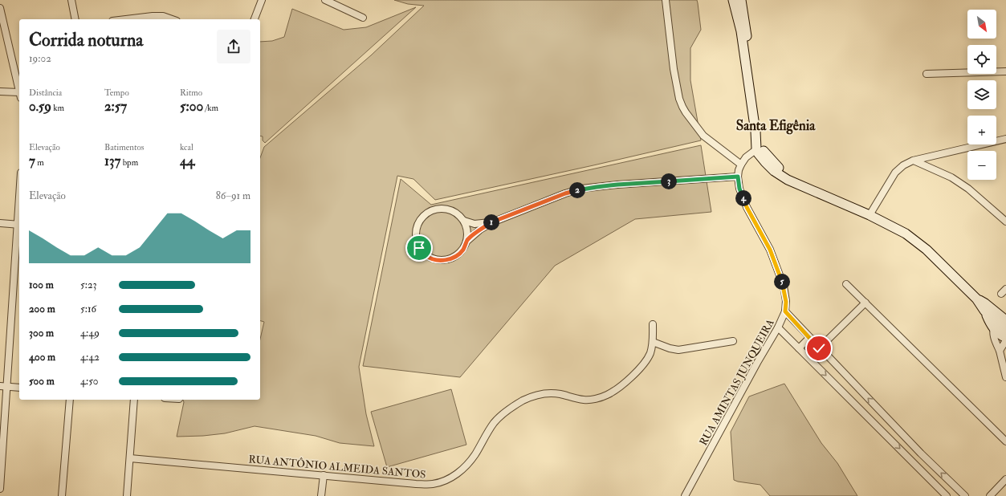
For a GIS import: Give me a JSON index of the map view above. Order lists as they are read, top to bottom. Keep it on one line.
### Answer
{"streets":{"street":["RUA AMINTAS JUNQUEIRA","RUA ANTÔNIO ALMEIDA SANTOS"]},"districts":["Santa Efigênia"],"north":"bottom right","page":{"map_buttons":["+","−"],"heading":["Corrida noturna","19:02"],"stats":[["Distância","0.59 km"],["Tempo","2:57"],["Ritmo","5:00 /km"],["Elevação","7 m"],["Batimentos","137 bpm"],["kcal","44"]],"pins":["3","2","4","1","5"],"chart":["Elevação","86–91 m"],"list":[{"name":"100 m","note":"5:23"},{"name":"200 m","note":"5:16"},{"name":"300 m","note":"4:49"},{"name":"400 m","note":"4:42"},{"name":"500 m","note":"4:50"}]}}
